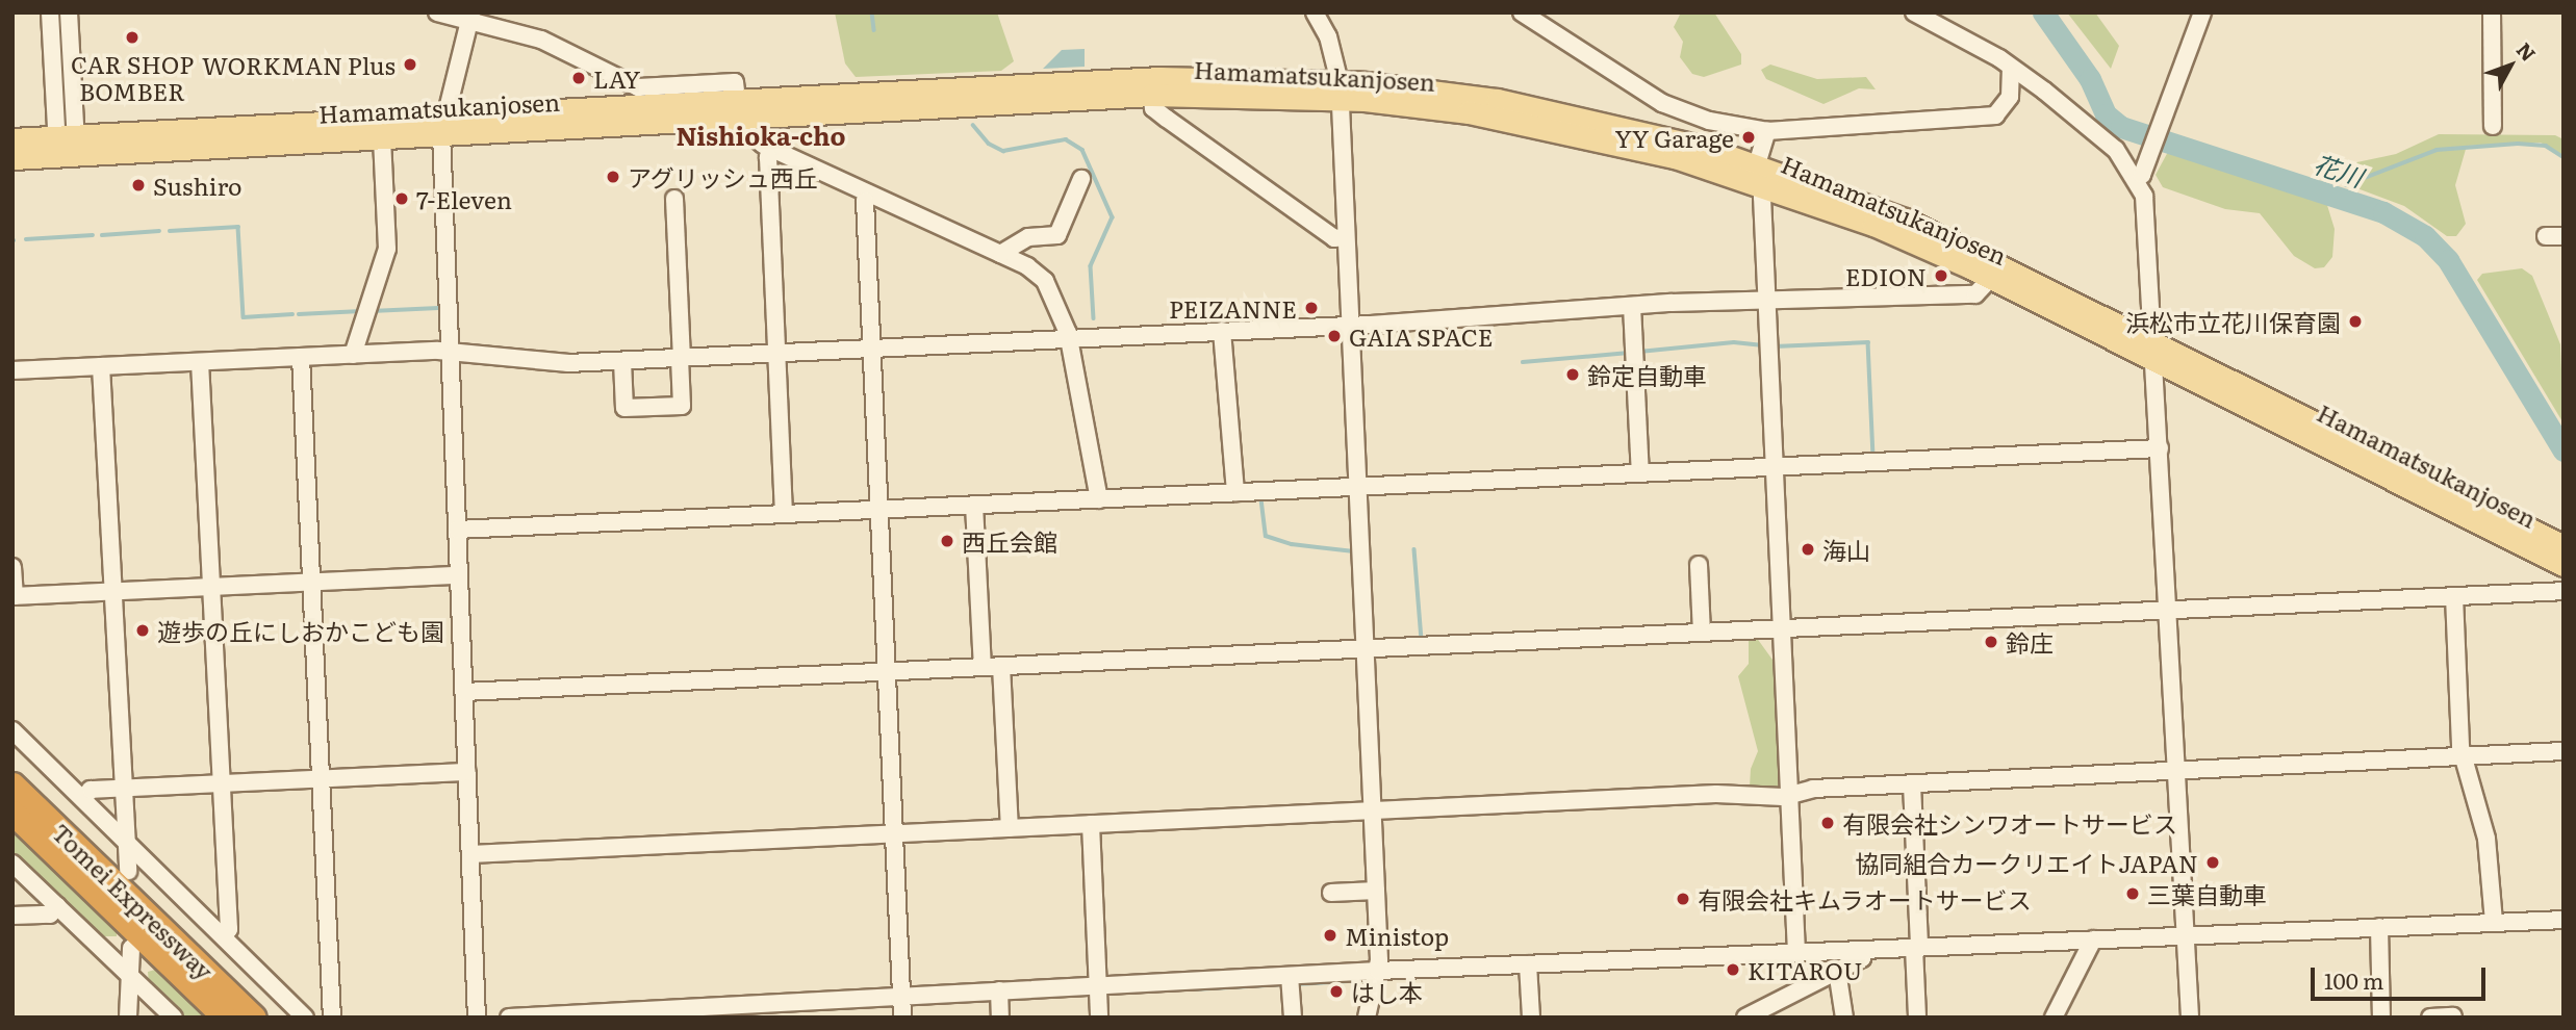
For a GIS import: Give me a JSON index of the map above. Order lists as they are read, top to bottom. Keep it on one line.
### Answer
{"streets":{"highway":["Tomei Expressway"],"main road":["Hamamatsukanjosen"]},"districts":["Nishioka-cho"],"water":["花川"],"places":["CAR SHOP BOMBER","WORKMAN Plus","LAY","YY Garage","アグリッシュ西丘","Sushiro","7-Eleven","EDION","PEIZANNE","浜松市立花川保育園","GAIA SPACE","鈴定自動車","西丘会館","海山","遊歩の丘にしおかこども園","鈴庄","有限会社シンワオートサービス","協同組合カークリエイトJAPAN","三葉自動車","有限会社キムラオートサービス","Ministop","KITAROU","はし本"],"scale_bar":"100 m","north":"top right"}
